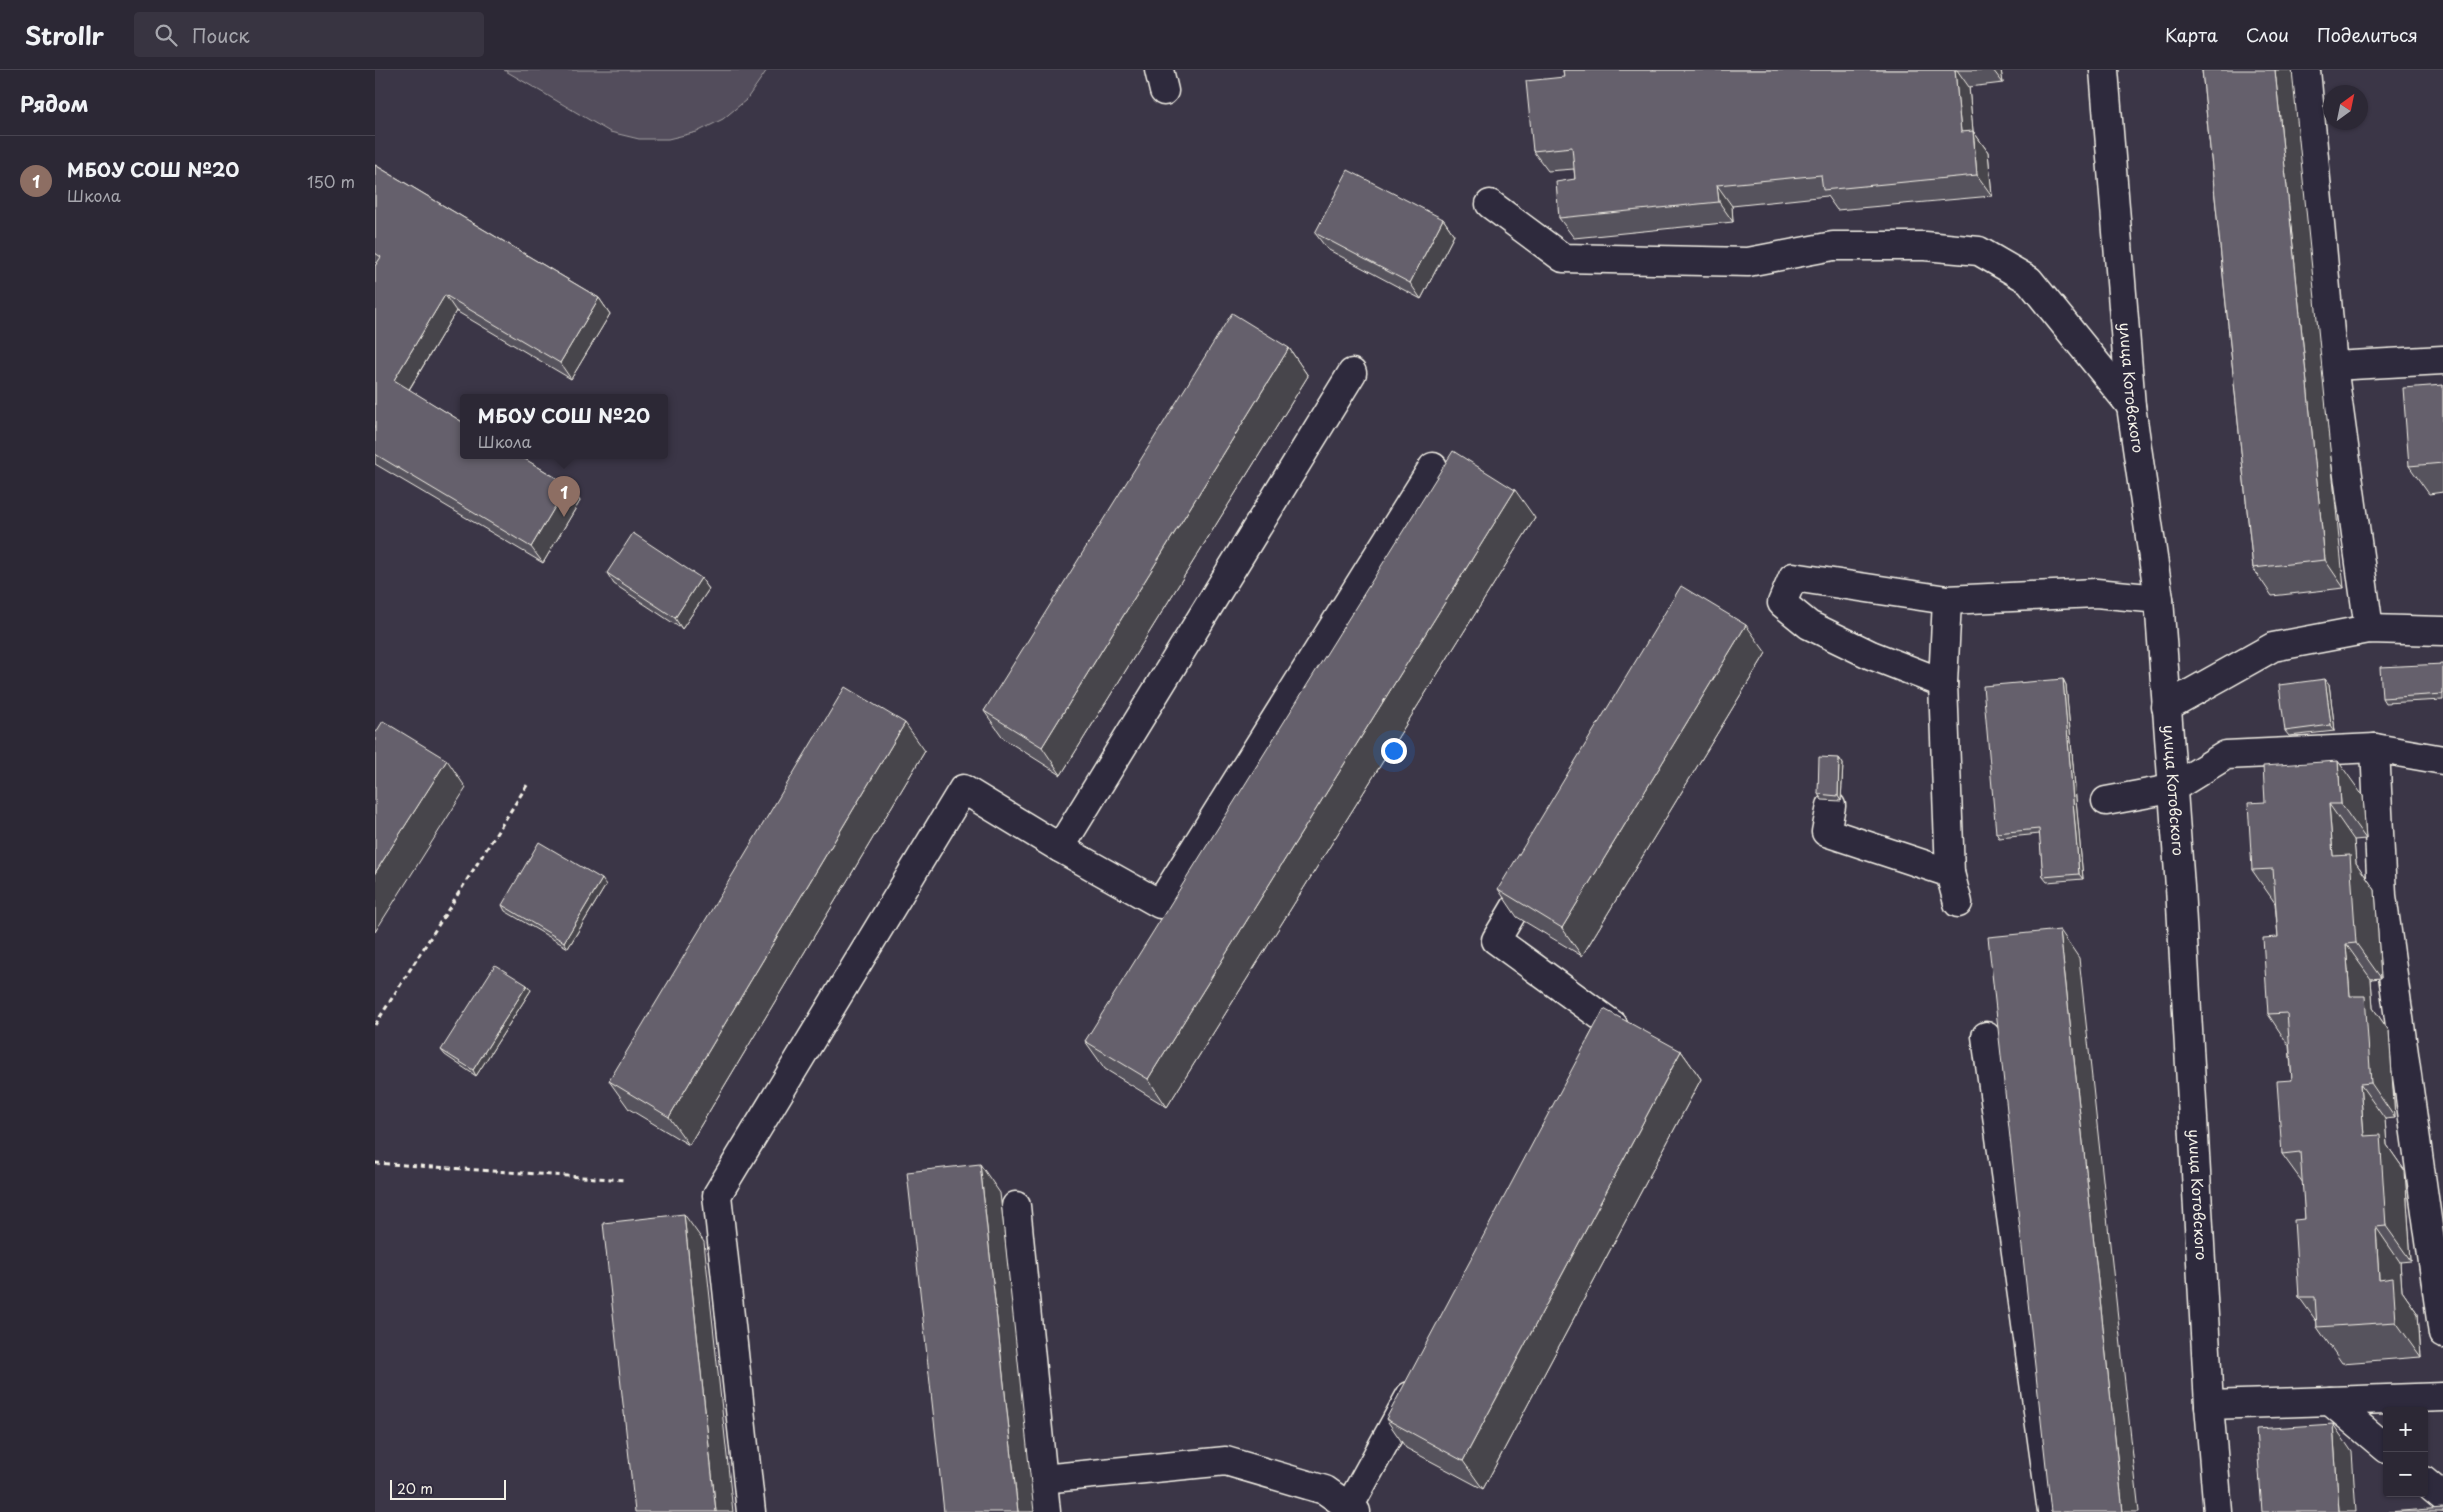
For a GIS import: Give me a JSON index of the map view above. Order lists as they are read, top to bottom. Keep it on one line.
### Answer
{"streets":{"street":["улица Котовского"]},"scale_bar":"20 m","north":"top right","page":{"header":"Strollr","search":"Поиск","nav":["Карта","Слои","Поделиться"],"heading":"Рядом","list":[{"mark":"1","name":"МБОУ СОШ №20","note":"Школа","value":"150 m"}],"popup":["МБОУ СОШ №20","Школа"],"pins":"1","map_buttons":["+","−"],"scale":"20 m"}}
